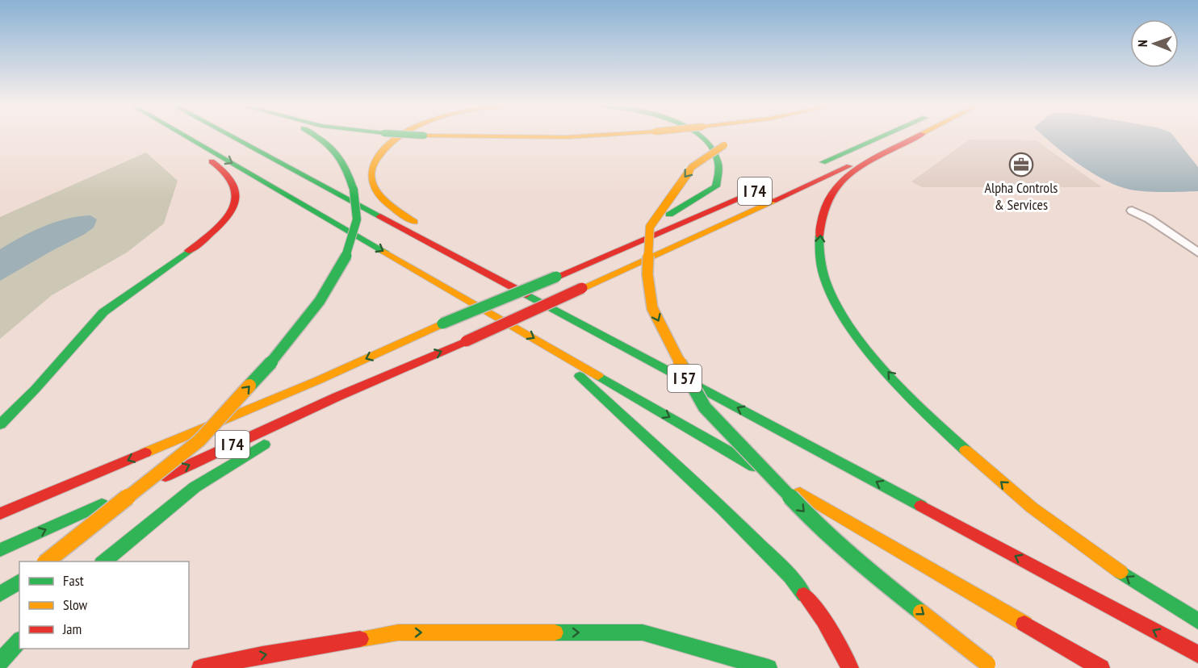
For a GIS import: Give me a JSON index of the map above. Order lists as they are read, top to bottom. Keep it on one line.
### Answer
{"streets":{"highway":["I 74","I 57"]},"places":{"office":["Alpha Controls & Services"]},"legend":["Fast","Slow","Jam"],"north":"left"}
